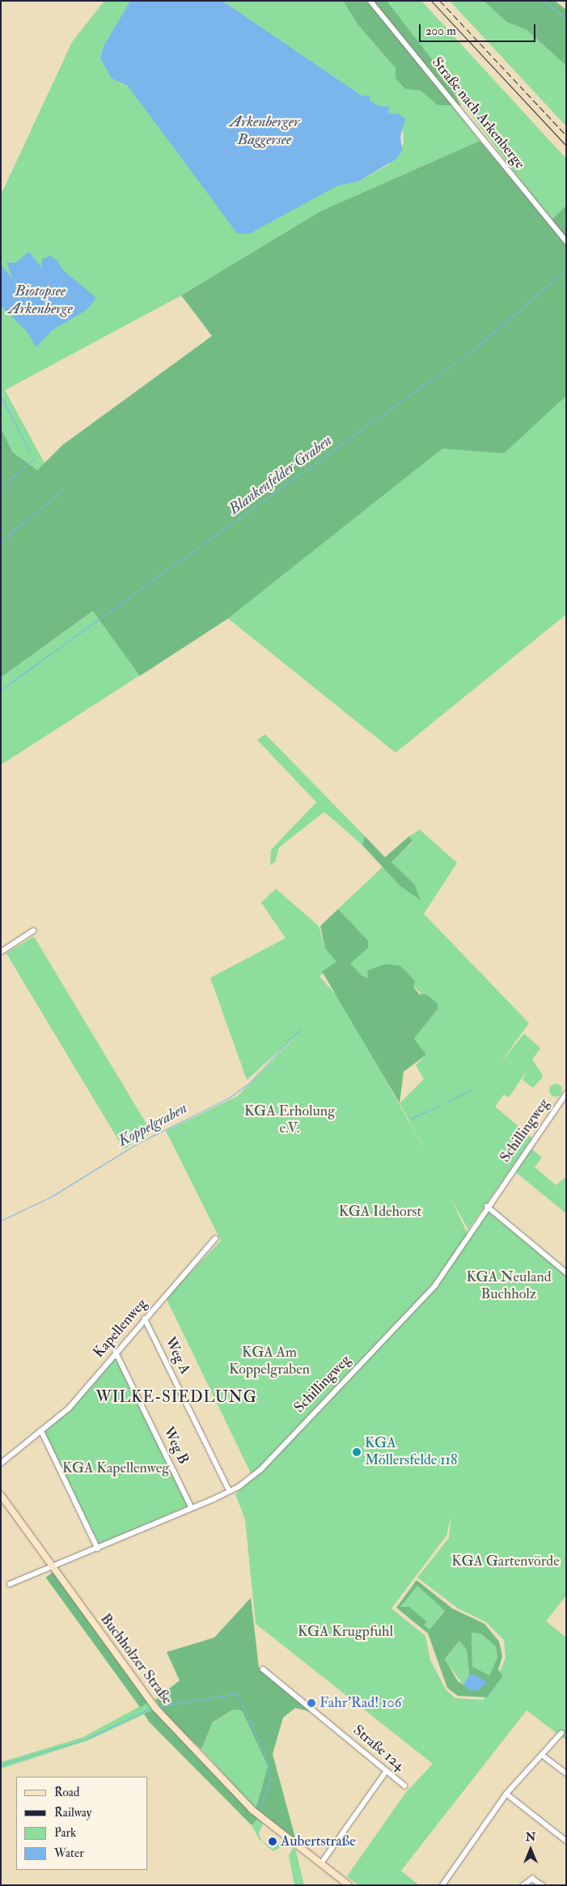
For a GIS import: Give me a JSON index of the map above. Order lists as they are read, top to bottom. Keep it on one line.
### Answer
{"streets":{"street":["Straße nach Arkenberge","Schillingweg","Kapellenweg","Weg A","Weg B","Buchholzer Straße","Straße 124"]},"crossings":[["Schillingweg","Weg A"],["Schillingweg","Weg B"],["Schillingweg","Buchholzer Straße"],["Kapellenweg","Weg A"],["Kapellenweg","Weg B"]],"districts":["WILKE-SIEDLUNG"],"water":["Arkenberger Baggersee","Biotopsee Arkenberge","Blankenfelder Graben","Koppelgraben"],"parks":["KGA Erholung e.V.","KGA Idehorst","KGA Neuland Buchholz","KGA Am Koppelgraben","KGA Kapellenweg","KGA Gartenvörde","KGA Krugpfuhl"],"places":["KGA Möllersfelde 118","Fahr'Rad! 106","Aubertstraße"],"legend":["Road","Railway","Park","Water"],"scale_bar":"200 m","north":"top"}
